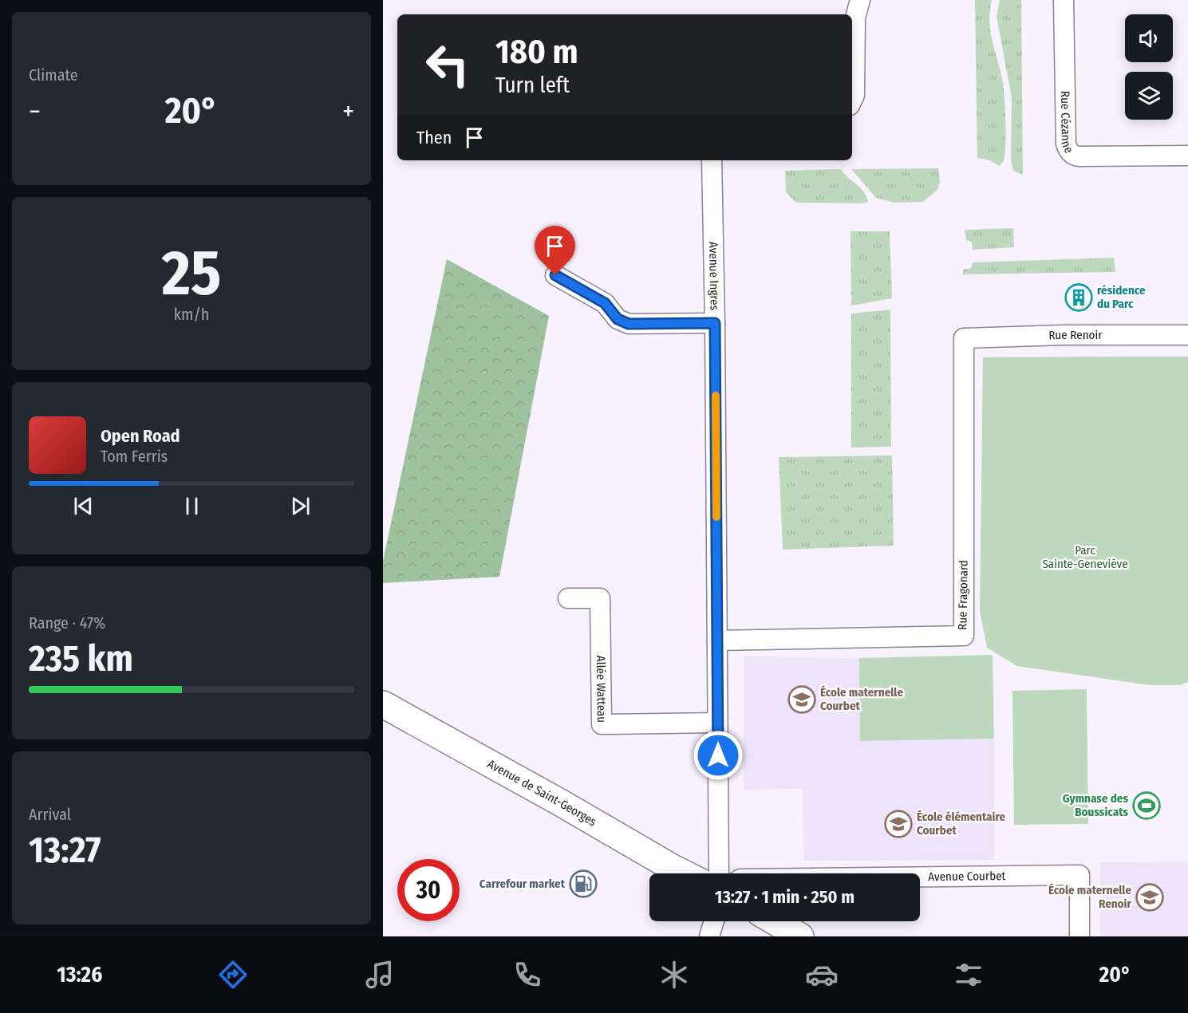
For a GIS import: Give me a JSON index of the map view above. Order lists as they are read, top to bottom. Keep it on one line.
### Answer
{"streets":{"main road":["Avenue de Saint-Georges"],"street":["Rue Cézanne","Avenue Ingres","Rue Renoir","Rue Fragonard","Allée Watteau","Avenue Courbet"]},"crossings":[["Avenue Ingres","Rue Fragonard"],["Avenue Ingres","Allée Watteau"],["Rue Renoir","Rue Fragonard"]],"parks":["Parc Sainte-Geneviève"],"places":{"building":["résidence du Parc"],"school or university":["École maternelle Courbet","École élémentaire Courbet","École maternelle Renoir"],"sports":["Gymnase des Boussicats"],"fuel station":["Carrefour market"]},"page":{"tile":["Climate",["25","km/h"],["Range · 47%","235 km"],["Arrival","13:27"]],"turn":["180 m","Turn left"],"heat":["−","20°","+"],"then":"Then","song":["Open Road","Tom Ferris"],"limit":"30","trip":"13:27 · 1 min · 250 m","tabs":["13:26","20°"]}}
